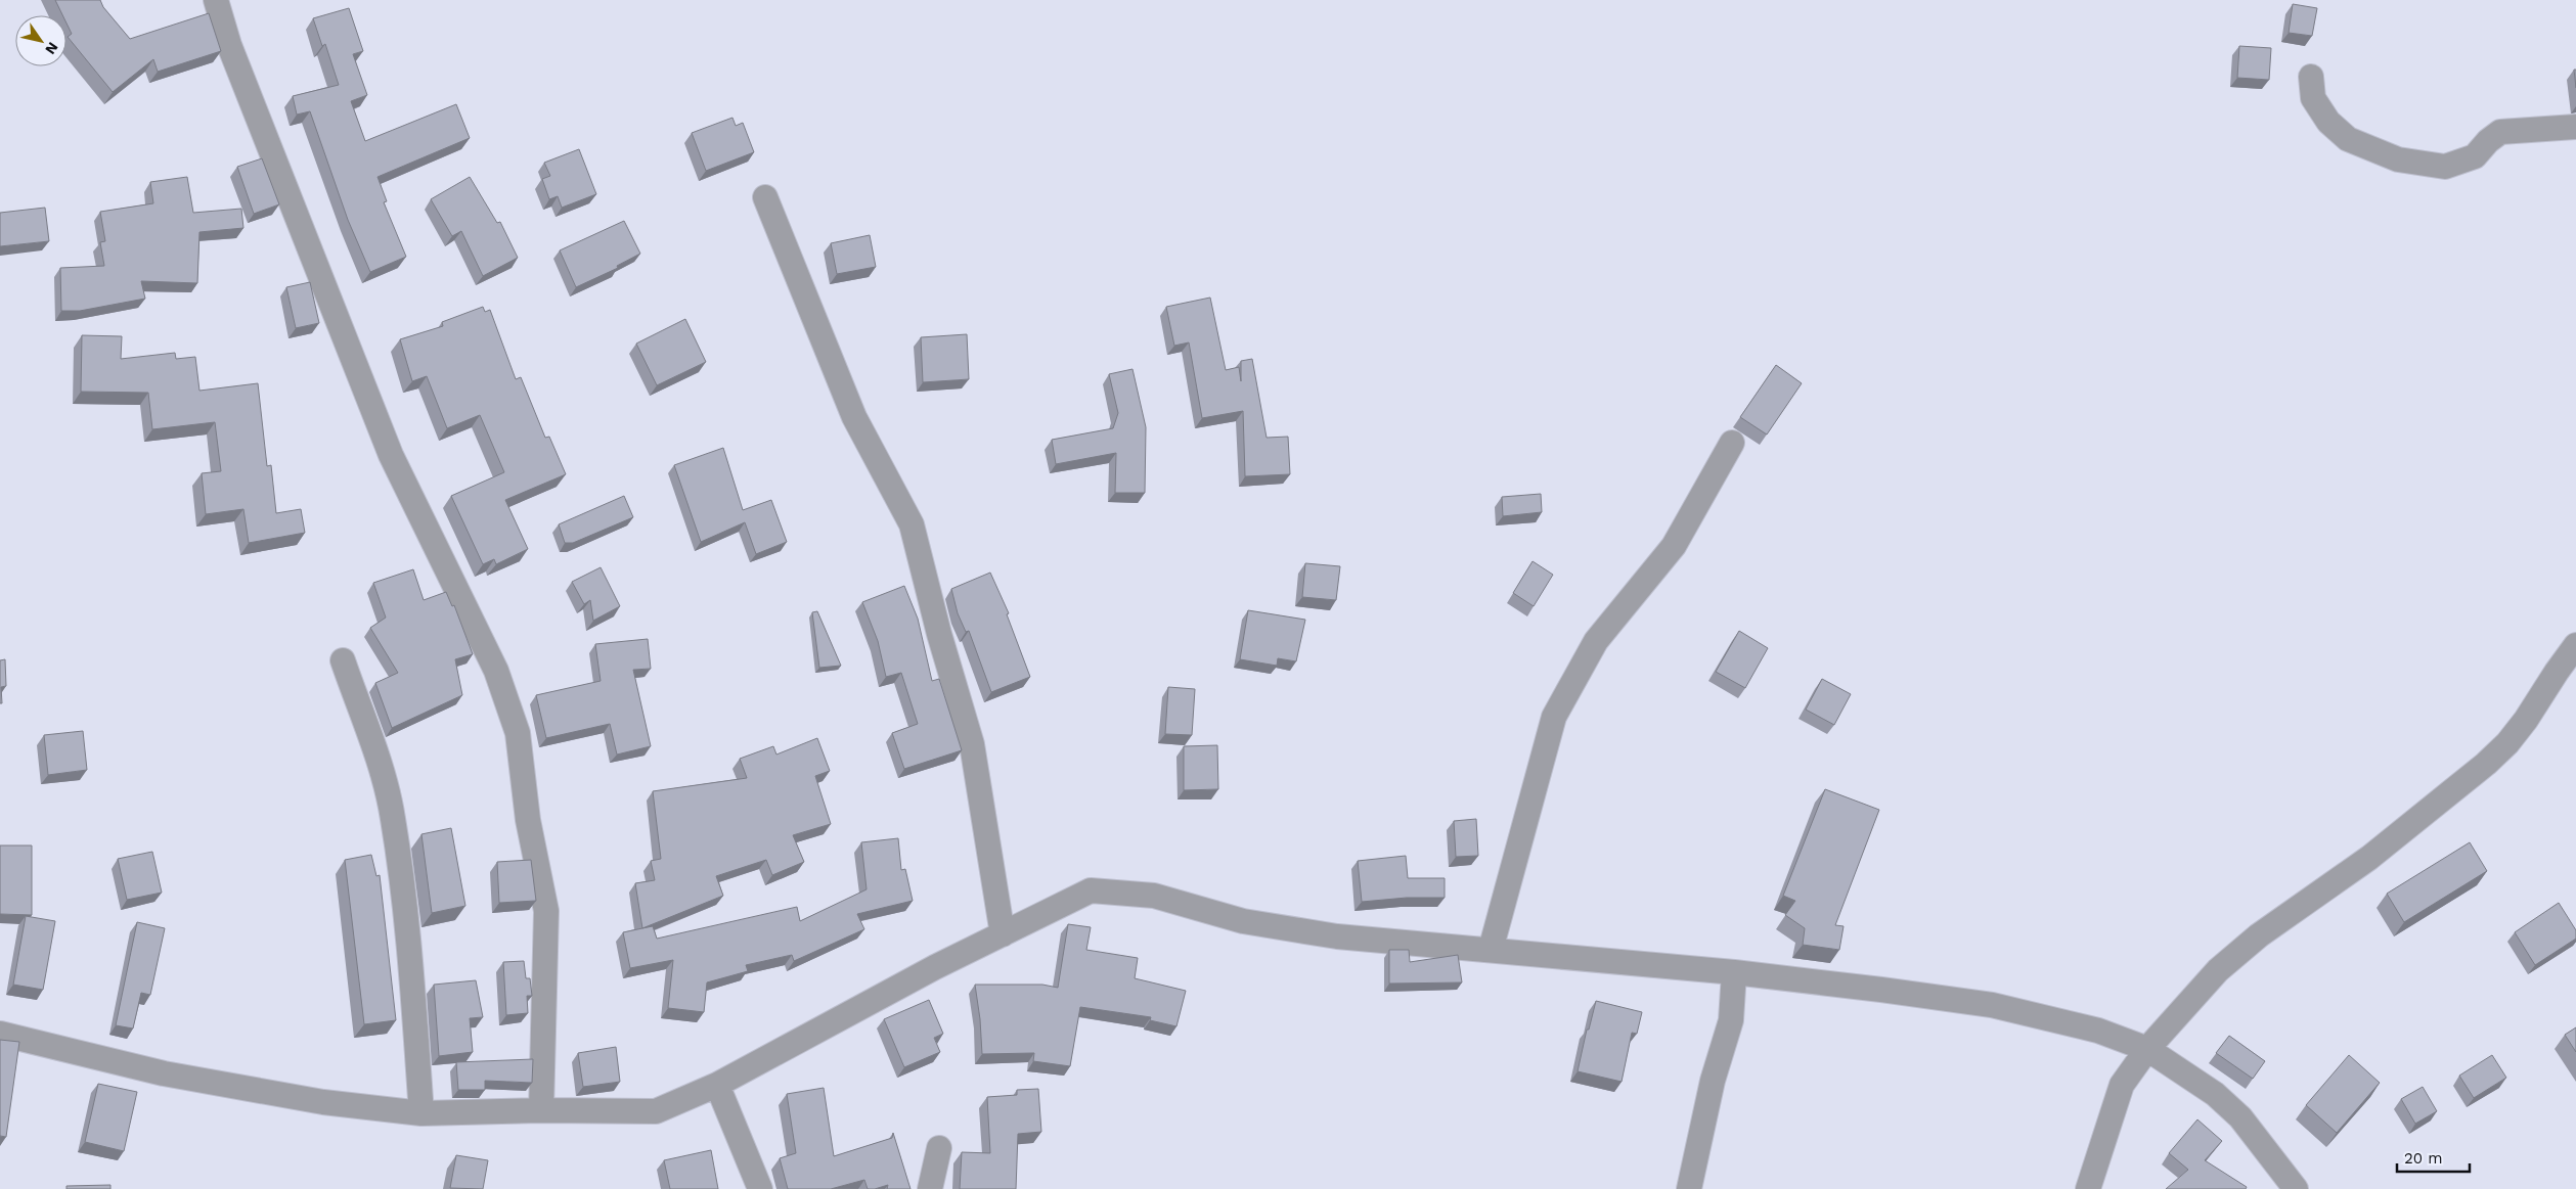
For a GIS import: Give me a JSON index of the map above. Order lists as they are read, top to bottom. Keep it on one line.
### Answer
{"scale_bar":"20 m","north":"bottom right"}
